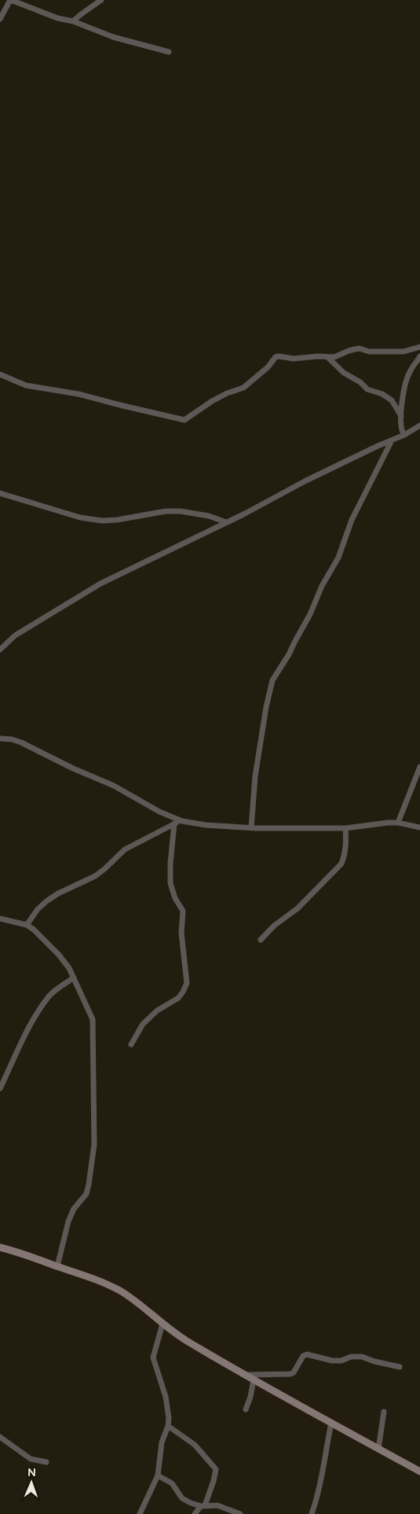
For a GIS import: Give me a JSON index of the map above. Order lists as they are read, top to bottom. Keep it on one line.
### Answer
{"north":"top"}
